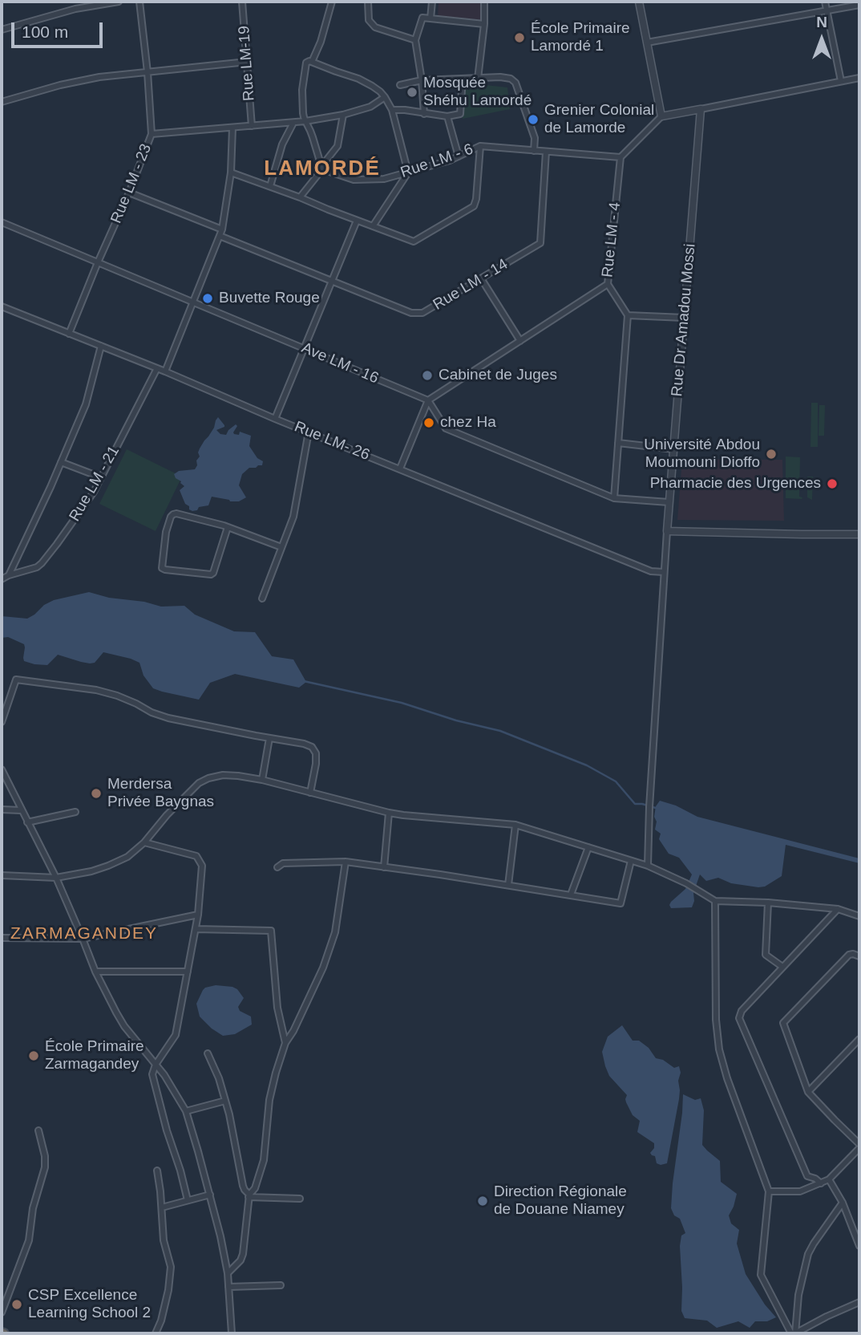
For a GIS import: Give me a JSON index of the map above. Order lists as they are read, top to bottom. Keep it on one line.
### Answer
{"streets":{"street":["Rue LM-19","Rue LM - 6","Rue LM - 23","Rue LM - 4","Rue LM - 14","Rue Dr Amadou Mossi","Ave LM - 16","Rue LM- 26","Rue LM - 21"]},"crossings":[["Rue LM - 6","Rue LM - 4"],["Rue LM - 6","Rue LM - 14"],["Rue LM - 23","Ave LM - 16"],["Rue LM - 23","Rue LM- 26"],["Rue LM - 4","Ave LM - 16"],["Rue LM- 26","Rue LM - 21"]],"districts":["LAMORDÉ","ZARMAGANDEY"],"places":["École Primaire Lamordé 1","Mosquée Shéhu Lamordé","Grenier Colonial de Lamorde","Buvette Rouge","Cabinet de Juges","chez Ha","Université Abdou Moumouni Dioffo","Pharmacie des Urgences","Merdersa Privée Baygnas","École Primaire Zarmagandey","Direction Régionale de Douane Niamey","CSP Excellence Learning School 2"],"scale_bar":"100 m","north":"top"}
